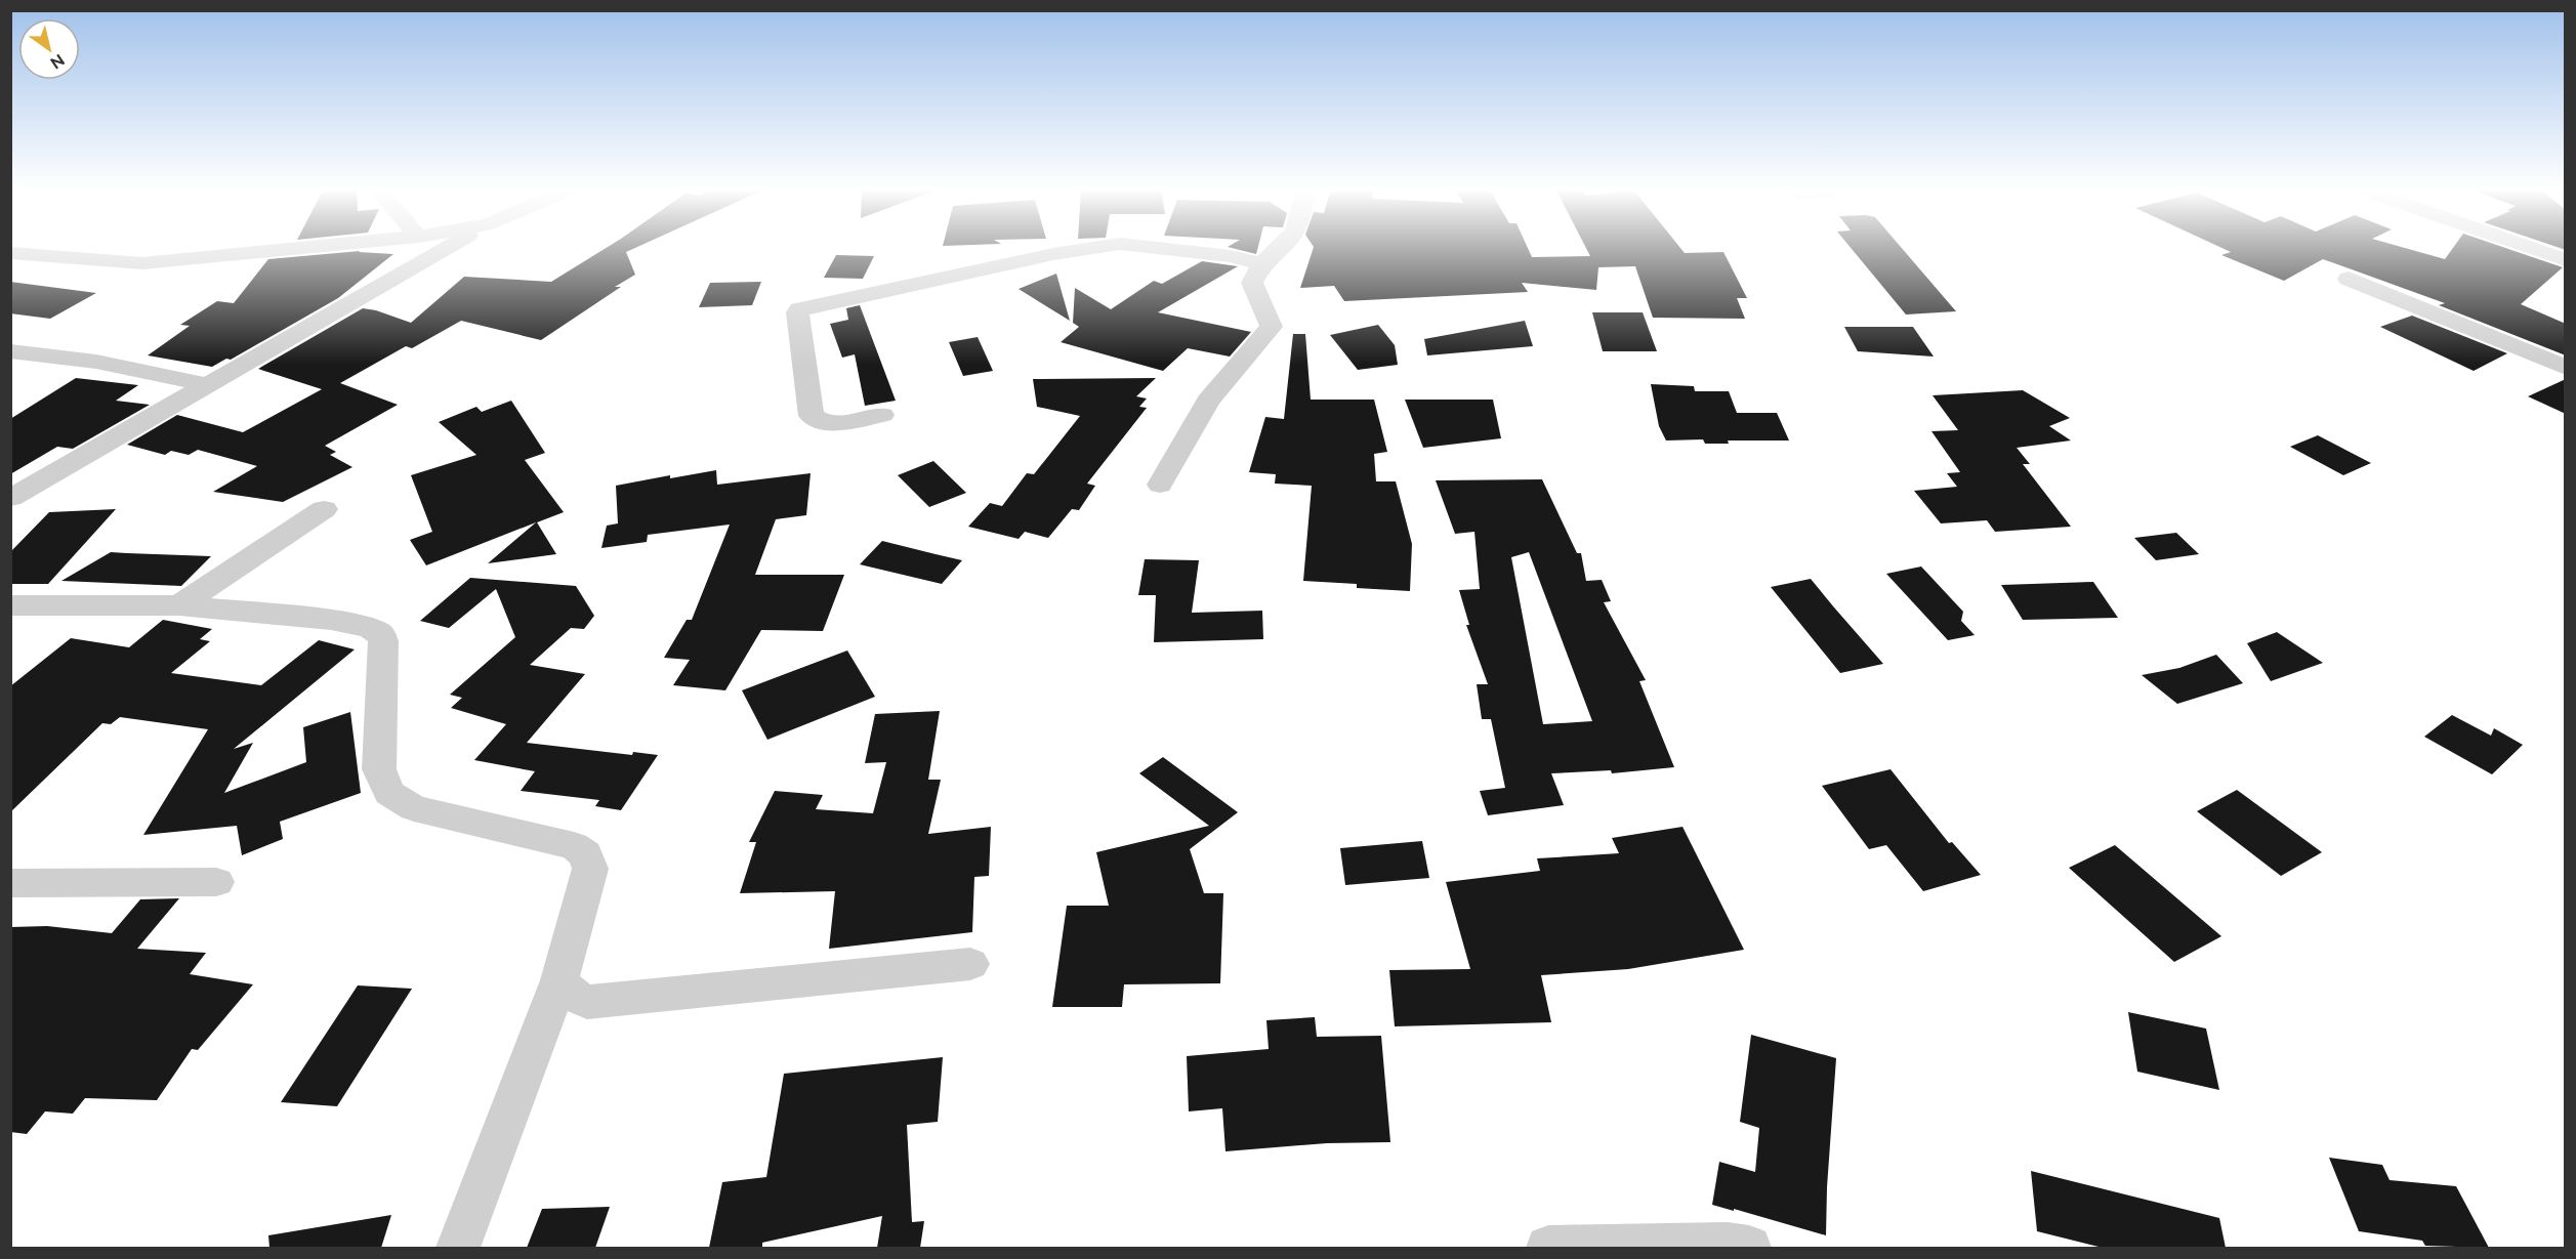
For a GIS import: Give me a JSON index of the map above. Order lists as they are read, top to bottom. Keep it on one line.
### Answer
{"north":"bottom right"}
